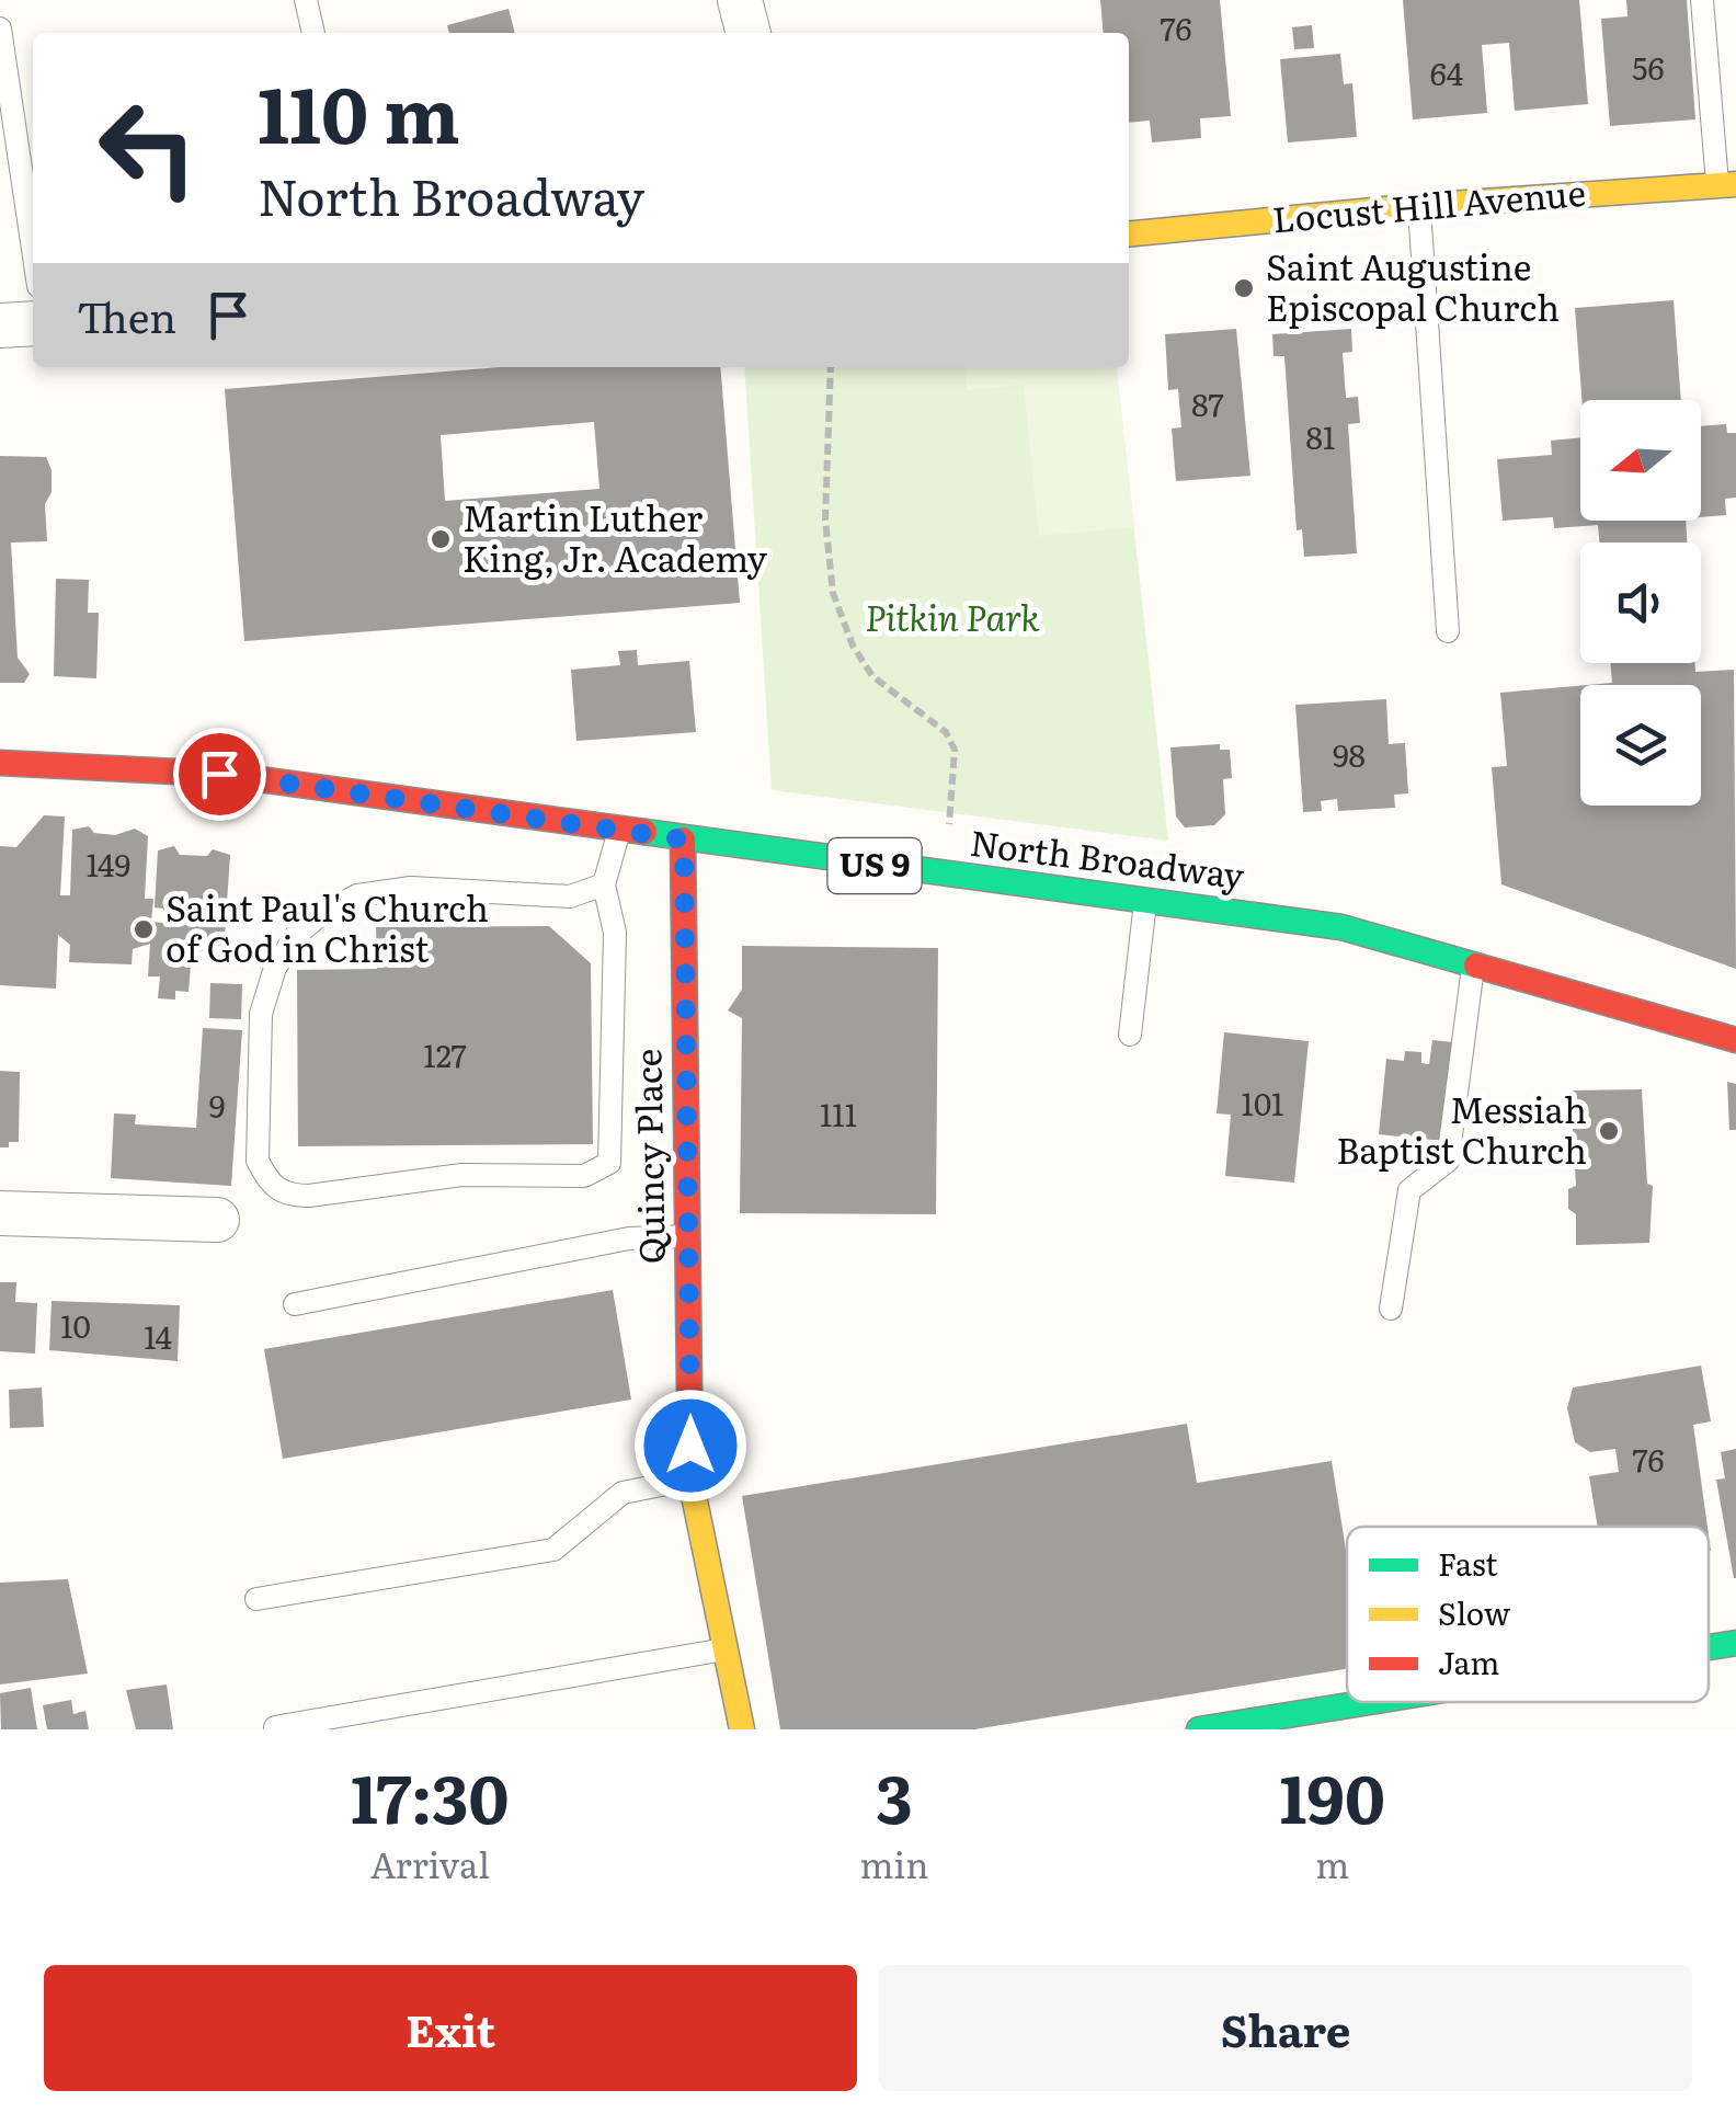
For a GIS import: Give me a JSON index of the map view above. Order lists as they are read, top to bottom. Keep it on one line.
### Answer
{"streets":{"street":["Locust Hill Avenue","North Broadway","US 9","Quincy Place"]},"crossings":[["North Broadway","Quincy Place"]],"parks":["Pitkin Park"],"places":["Saint Augustine Episcopal Church","Martin Luther King, Jr. Academy","Saint Paul's Church of God in Christ","Messiah Baptist Church"],"house_numbers":["76","56","64","87","81","98","149","127","101","9","111","10","14","76"],"legend":["Fast","Slow","Jam"],"north":"left","page":{"turn":["110 m","North Broadway"],"then":"Then","eta":["17:30","Arrival","3","min","190","m"],"buttons":["Exit","Share"]}}
